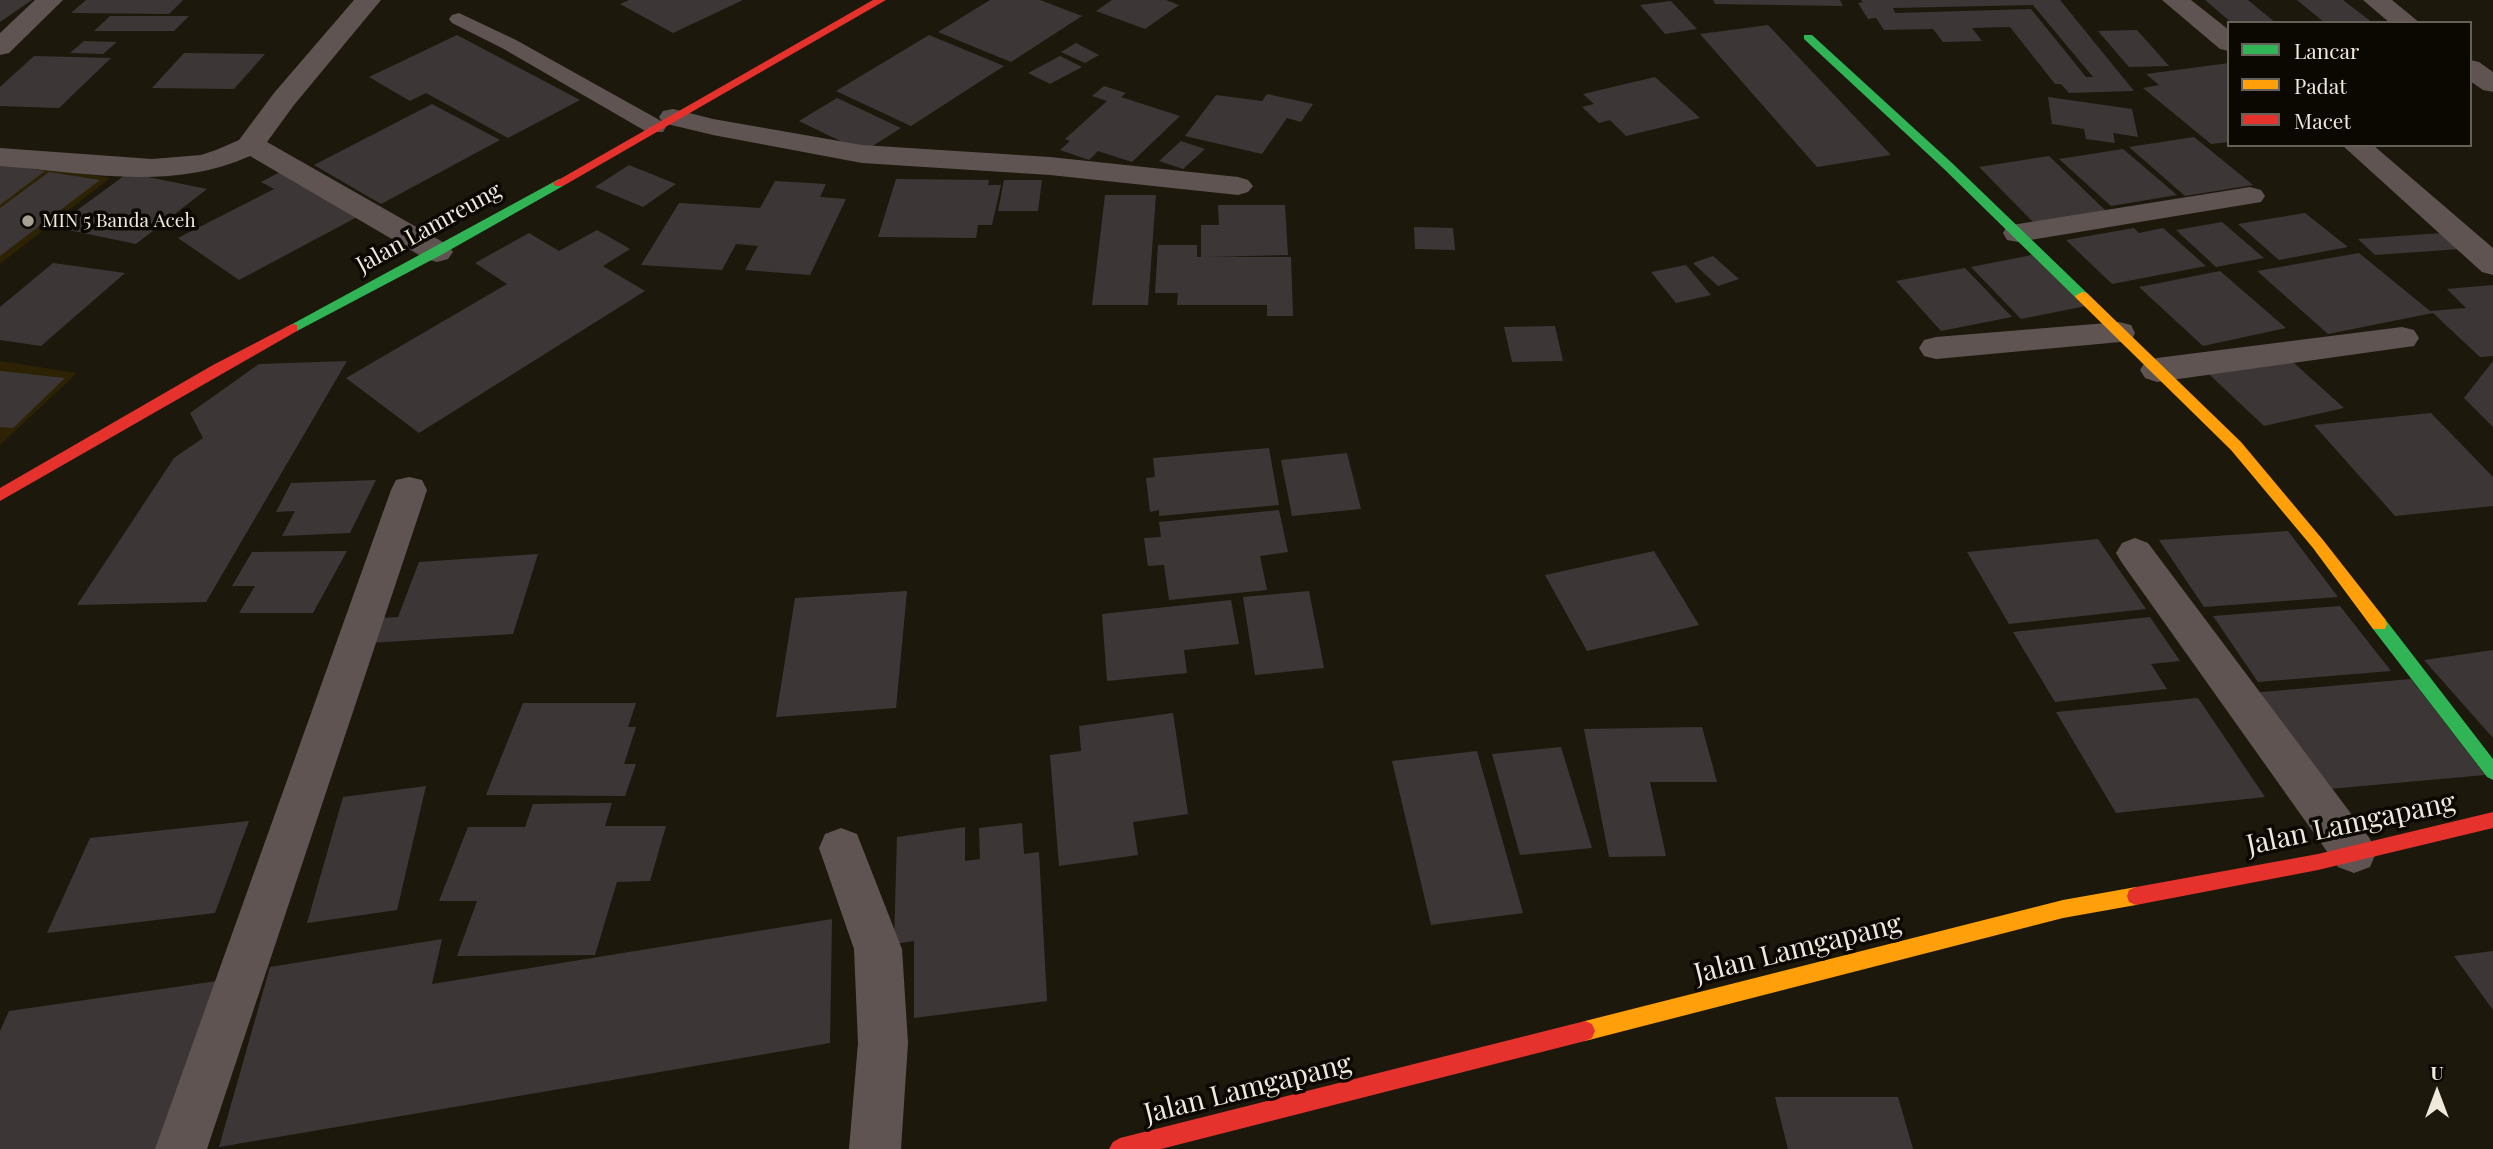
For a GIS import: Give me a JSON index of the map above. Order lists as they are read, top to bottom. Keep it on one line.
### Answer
{"streets":{"street":["Jalan Lamreung","Jalan Lamgapang"]},"places":["MIN 5 Banda Aceh"],"legend":["Lancar","Padat","Macet"],"north":"top"}
